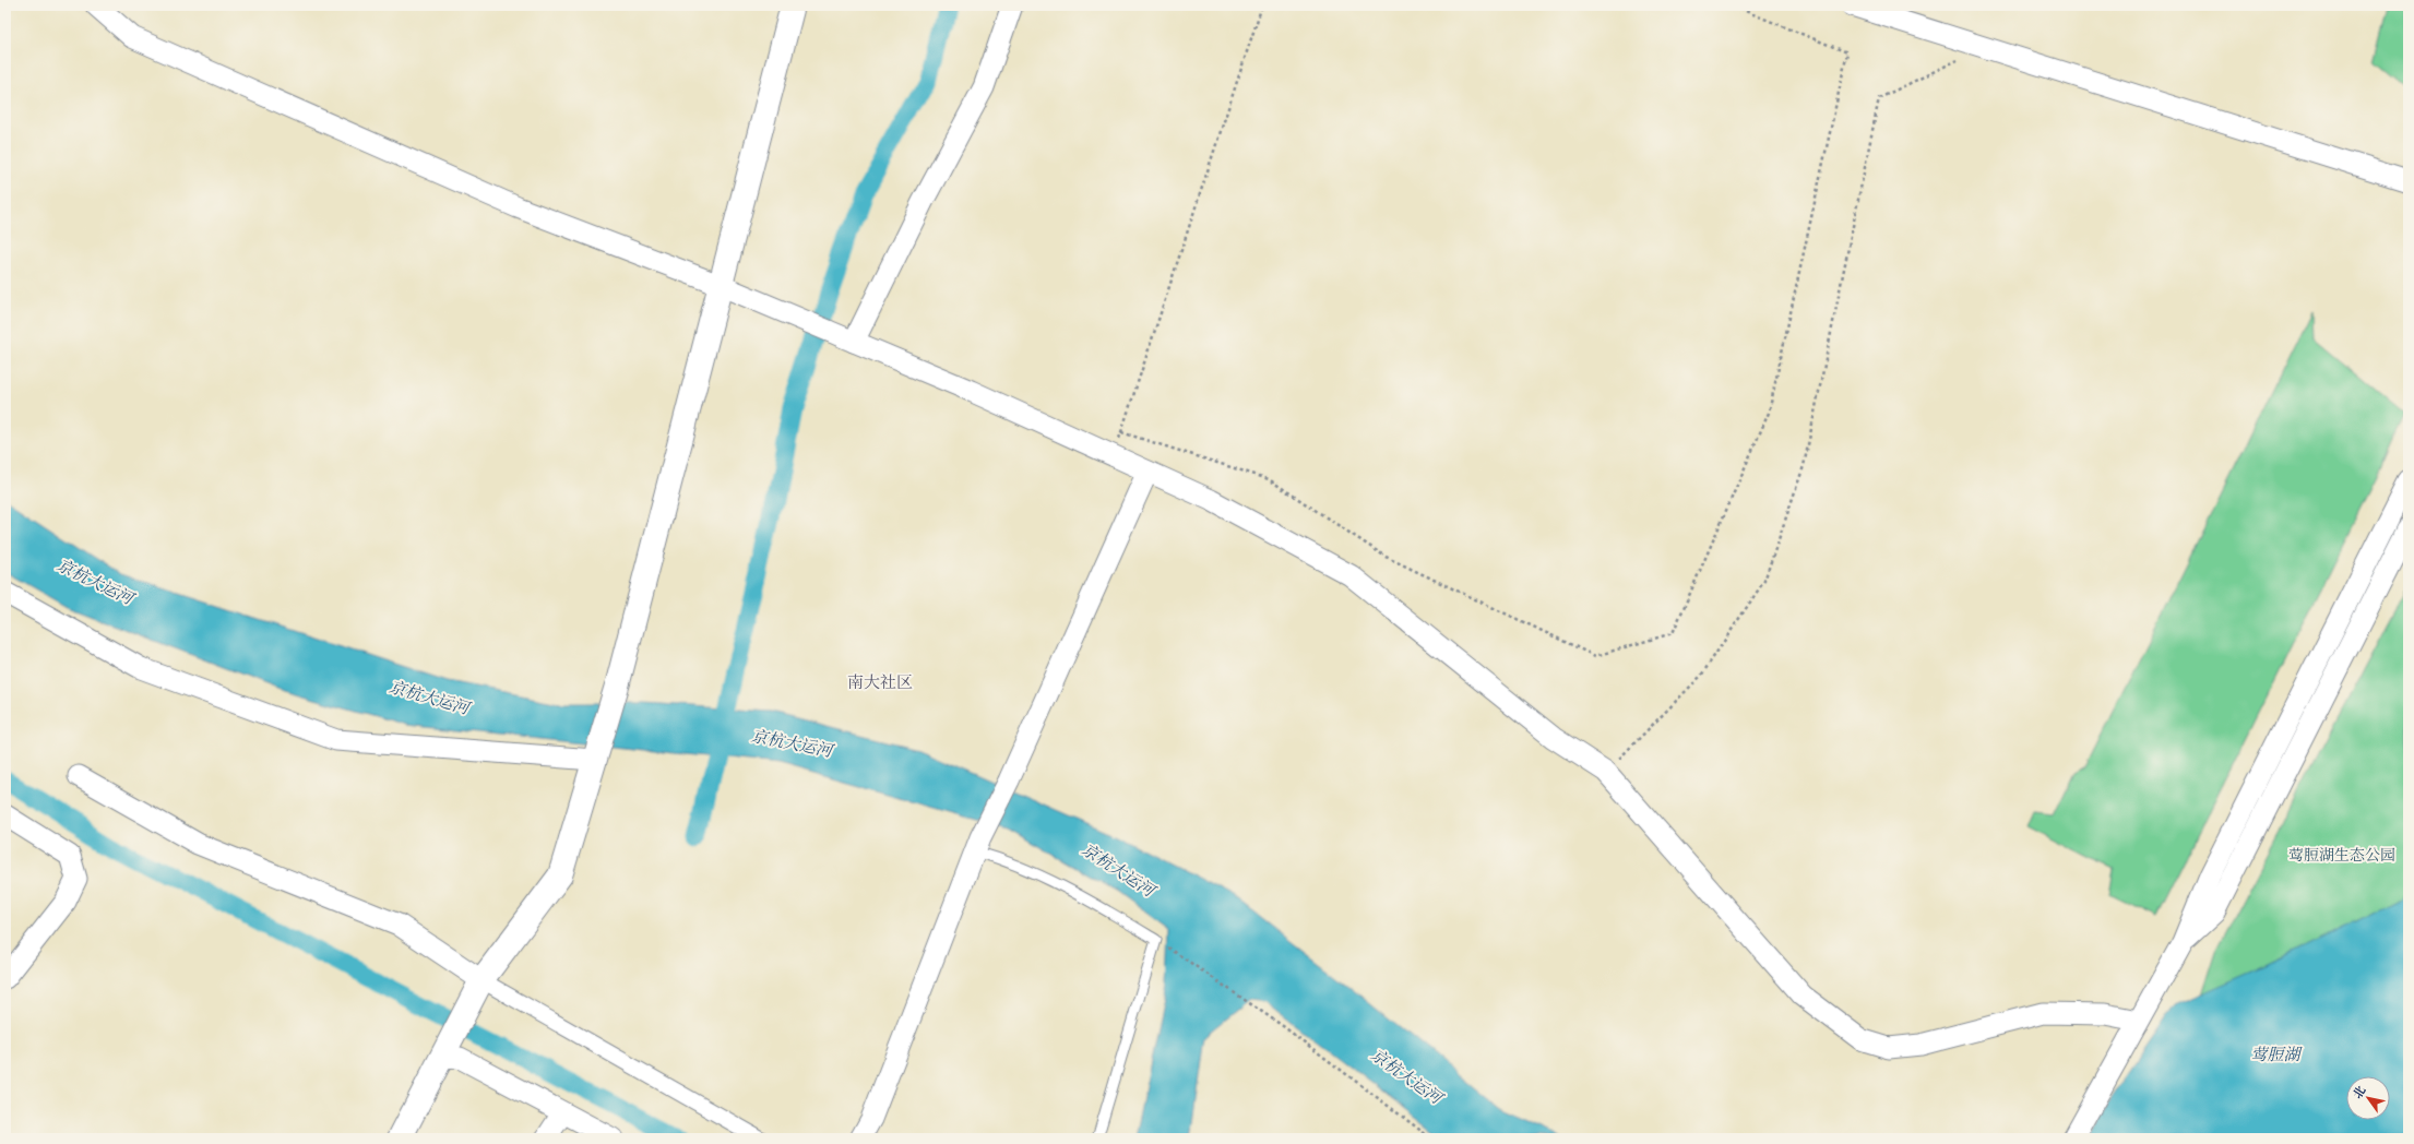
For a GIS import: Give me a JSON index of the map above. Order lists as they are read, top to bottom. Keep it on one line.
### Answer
{"districts":["南大社区"],"water":["京杭大运河","莺脰湖"],"parks":["莺脰湖生态公园"],"north":"top left"}
